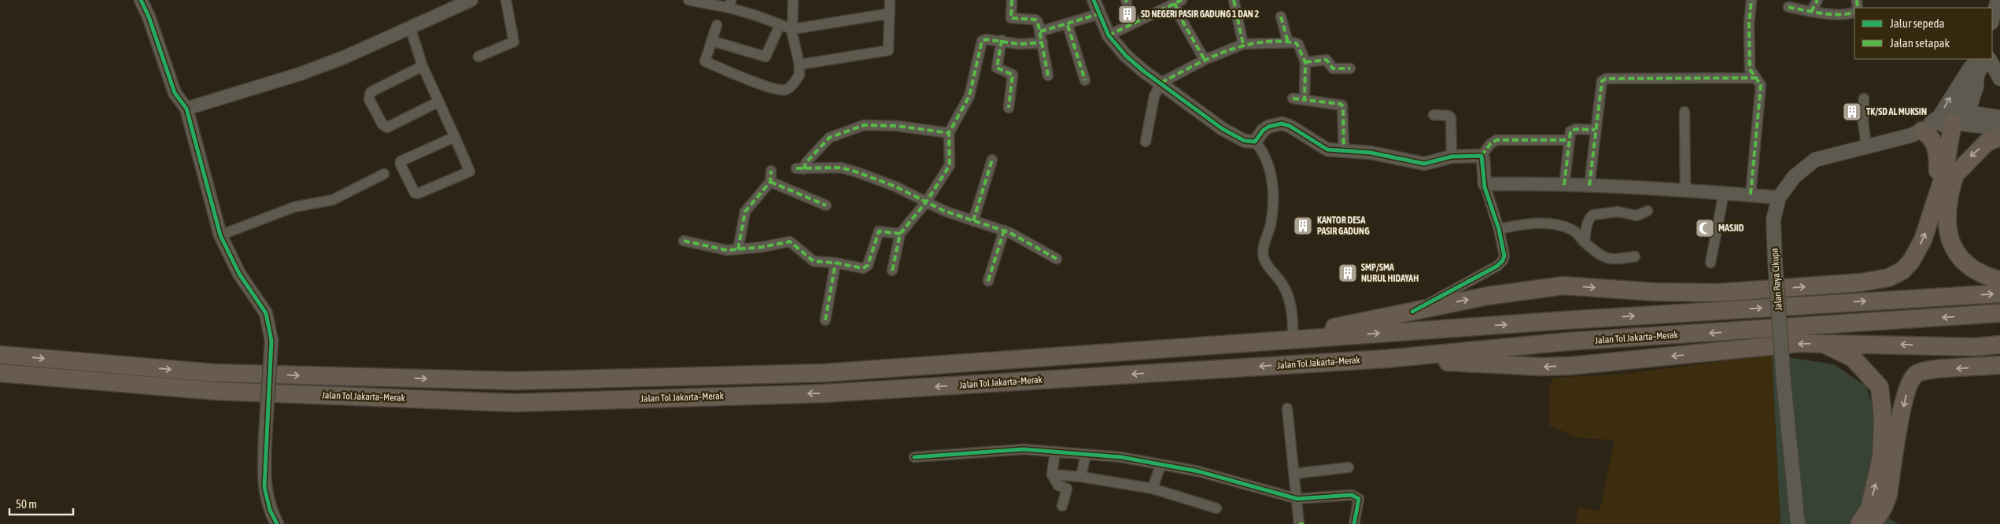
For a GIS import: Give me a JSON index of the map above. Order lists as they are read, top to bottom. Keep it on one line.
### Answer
{"streets":{"highway":["Jalan Tol Jakarta–Merak"],"main road":["Jalan Raya Cikupa"]},"places":{"building":["SD NEGERI PASIR GADUNG 1 DAN 2","TK/SD AL MUKSIN","KANTOR DESA PASIR GADUNG","SMP/SMA NURUL HIDAYAH"],"mosque":["MASJID"]},"legend":["Jalur sepeda","Jalan setapak"],"scale_bar":"50 m"}
